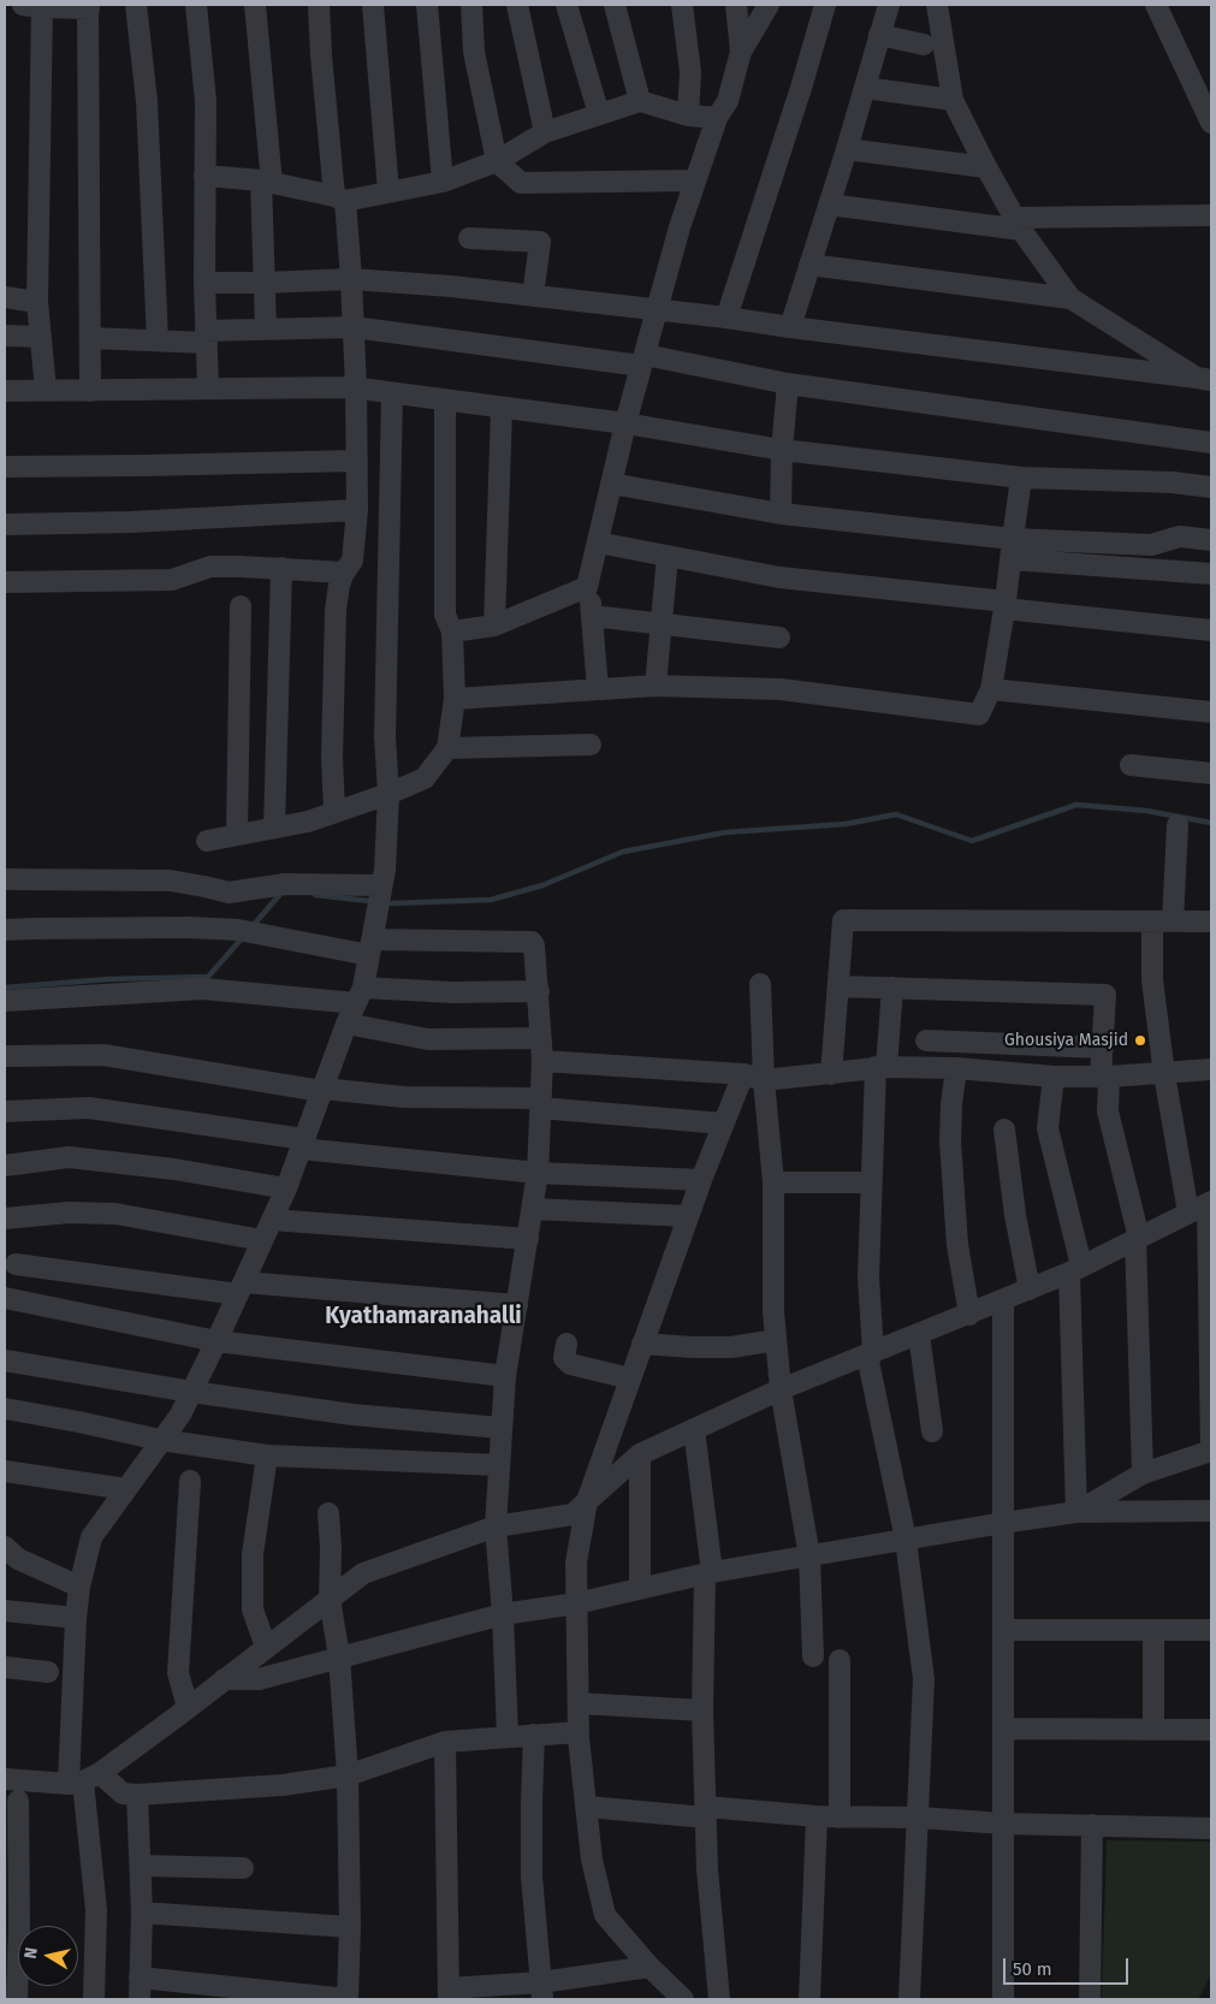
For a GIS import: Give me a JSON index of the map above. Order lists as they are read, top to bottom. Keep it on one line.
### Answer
{"districts":["Kyathamaranahalli"],"places":["Ghousiya Masjid"],"scale_bar":"50 m","north":"left"}
